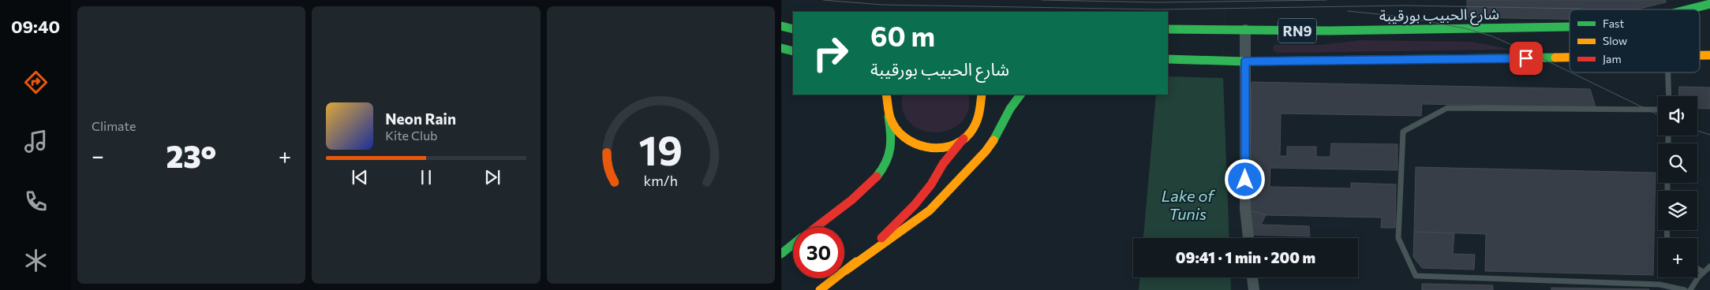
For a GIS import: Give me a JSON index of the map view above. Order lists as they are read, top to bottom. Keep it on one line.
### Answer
{"streets":{"main road":["شارع الحبيب بورقيبة","RN9"]},"water":["Lake of Tunis"],"legend":["Fast","Slow","Jam"],"page":{"tabs":"09:40","tile":"Climate","turn":["60 m","شارع الحبيب بورقيبة"],"map_buttons":"+","song":["Neon Rain","Kite Club"],"heat":["−","23°","+"],"limit":"30","trip":"09:41 · 1 min · 200 m","gauge":["19","km/h"]}}
